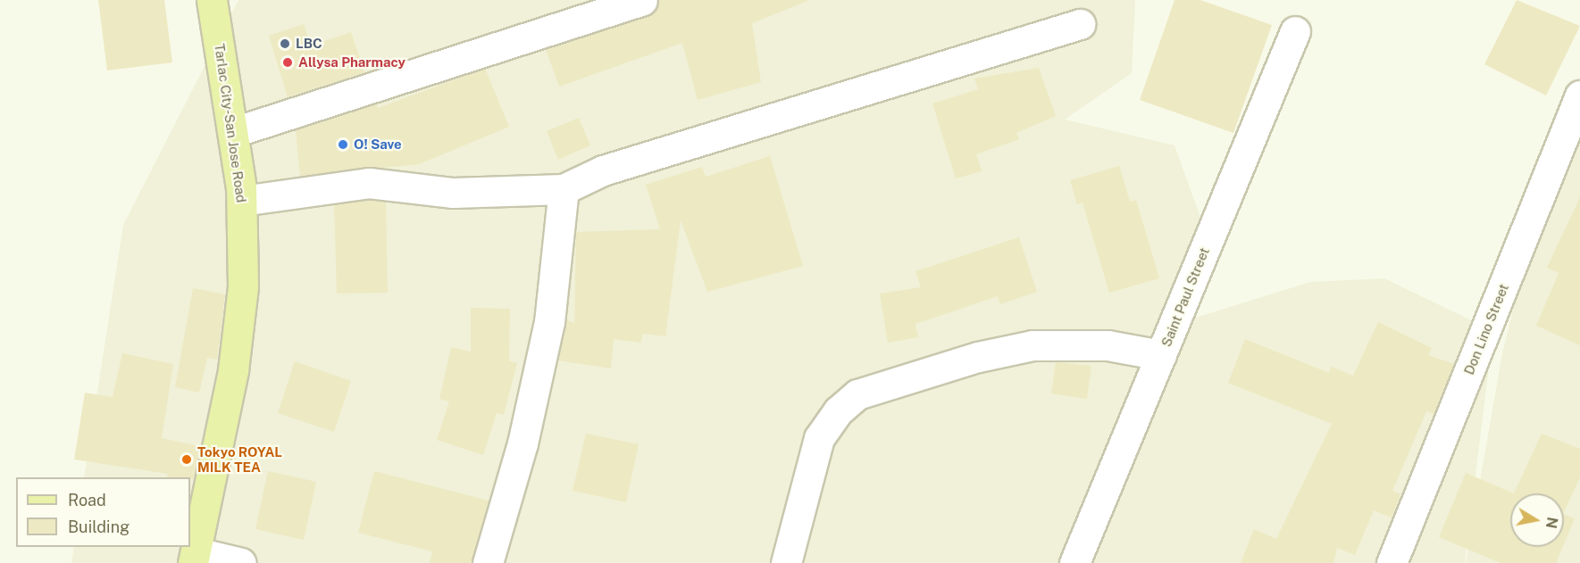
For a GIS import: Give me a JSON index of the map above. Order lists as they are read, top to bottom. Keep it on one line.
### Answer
{"streets":{"main road":["Tarlac City-San Jose Road"],"street":["Saint Paul Street","Don Lino Street"]},"places":["LBC","Allysa Pharmacy","O! Save","Tokyo ROYAL MILK TEA"],"legend":["Road","Building"],"north":"right"}
